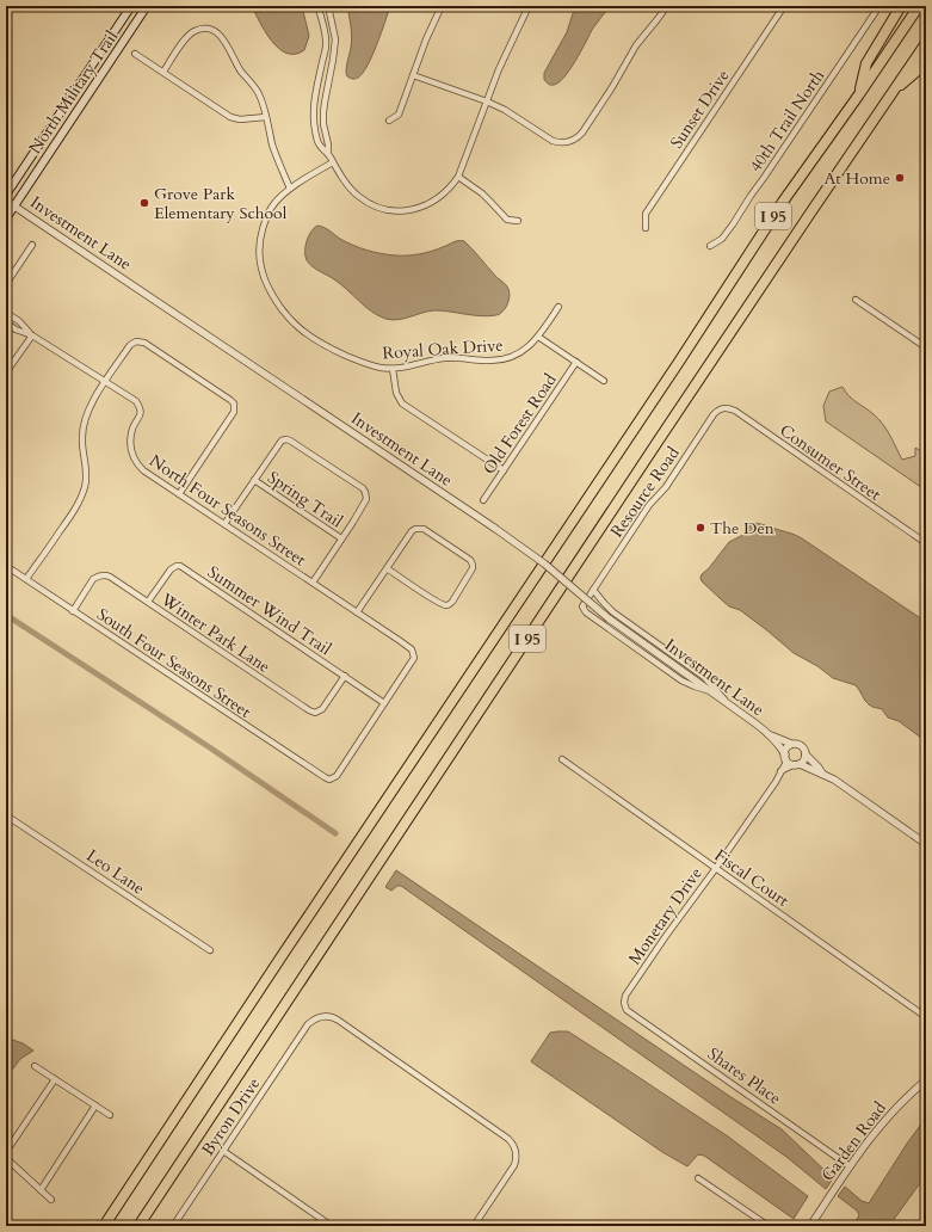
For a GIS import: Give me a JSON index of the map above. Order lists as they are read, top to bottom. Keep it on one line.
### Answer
{"streets":{"highway":["I 95"],"main road":["North Military Trail"],"street":["Sunset Drive","40th Trail North","Investment Lane","Royal Oak Drive","Old Forest Road","Consumer Street","Resource Road","Spring Trail","North Four Seasons Street","Summer Wind Trail","Winter Park Lane","South Four Seasons Street","Leo Lane","Fiscal Court","Monetary Drive","Shares Place","Byron Drive","Garden Road"]},"crossings":[["North Military Trail","Investment Lane"],["Investment Lane","Resource Road"],["Investment Lane","Monetary Drive"],["Consumer Street","Resource Road"],["North Four Seasons Street","Summer Wind Trail"],["North Four Seasons Street","South Four Seasons Street"],["Summer Wind Trail","Winter Park Lane"],["Summer Wind Trail","South Four Seasons Street"],["Winter Park Lane","South Four Seasons Street"],["Fiscal Court","Monetary Drive"],["Monetary Drive","Shares Place"],["Shares Place","Garden Road"]],"places":["At Home","Grove Park Elementary School","The Den"]}
